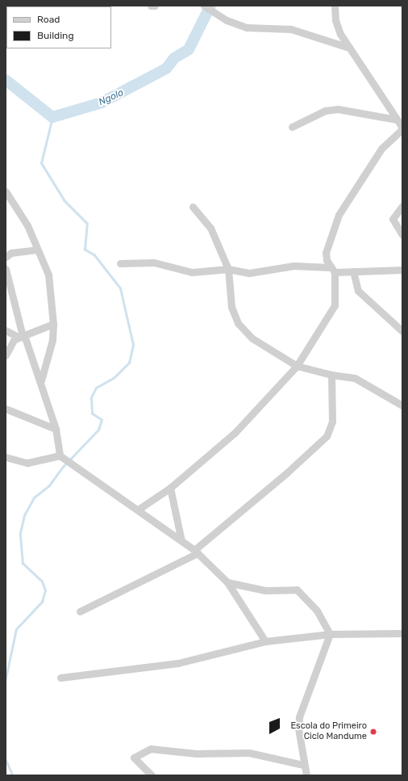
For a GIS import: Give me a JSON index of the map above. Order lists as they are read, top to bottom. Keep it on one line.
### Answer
{"water":["Ngolo"],"places":["Escola do Primeiro Ciclo Mandume"],"legend":["Road","Building"]}
